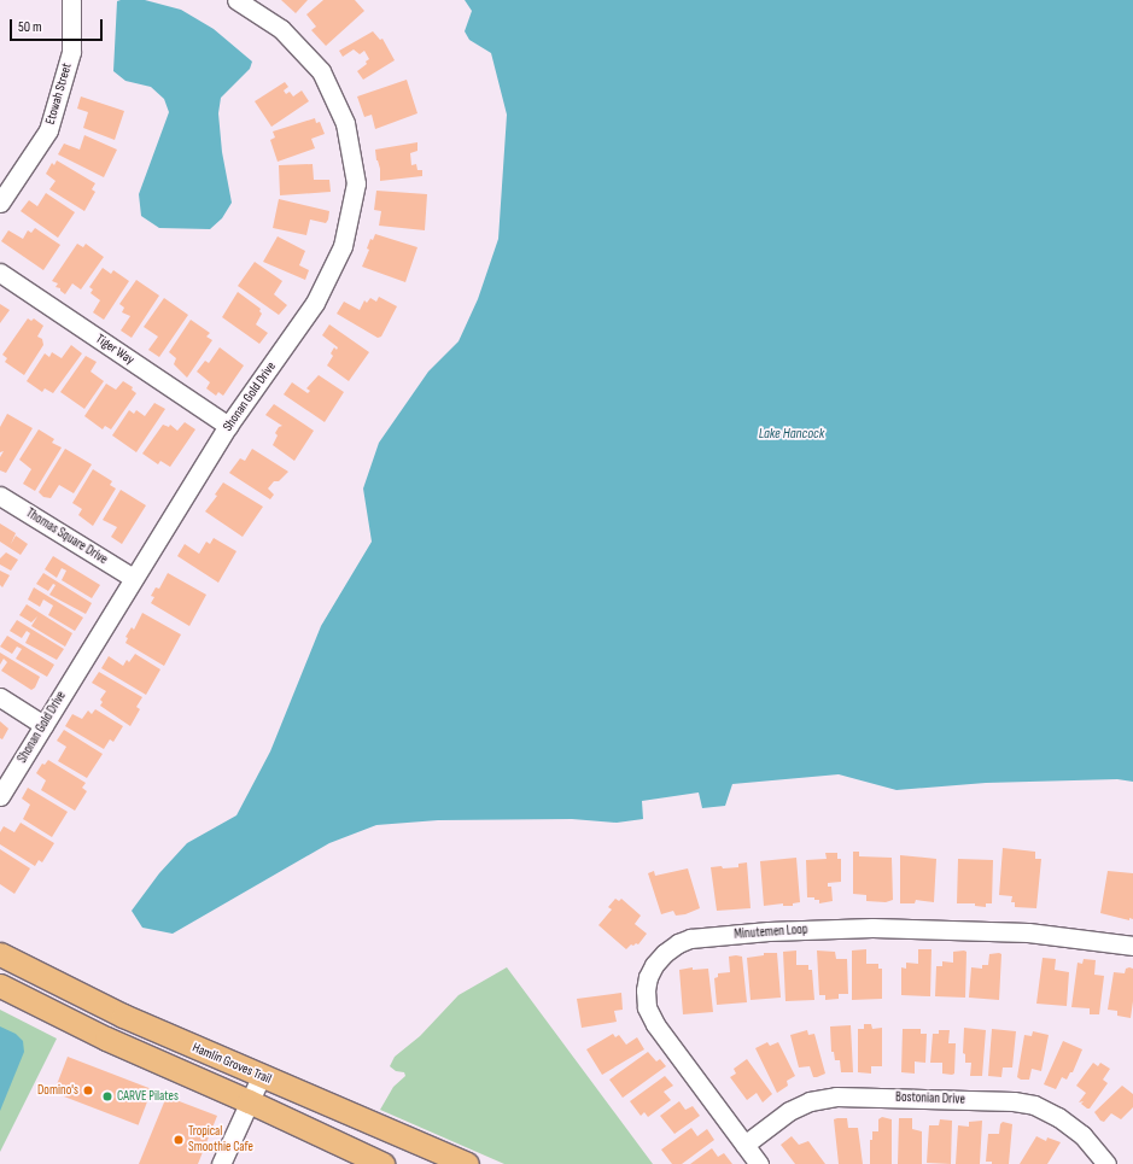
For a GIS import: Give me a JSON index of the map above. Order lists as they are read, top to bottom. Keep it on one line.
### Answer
{"streets":{"main road":["Hamlin Groves Trail"],"street":["Etowah Street","Tiger Way","Shonan Gold Drive","Thomas Square Drive","Minutemen Loop","Bostonian Drive"]},"crossings":[["Tiger Way","Shonan Gold Drive"],["Shonan Gold Drive","Thomas Square Drive"],["Minutemen Loop","Bostonian Drive"]],"water":["Lake Hancock"],"places":["Domino's","CARVE Pilates","Tropical Smoothie Cafe"],"scale_bar":"50 m"}
